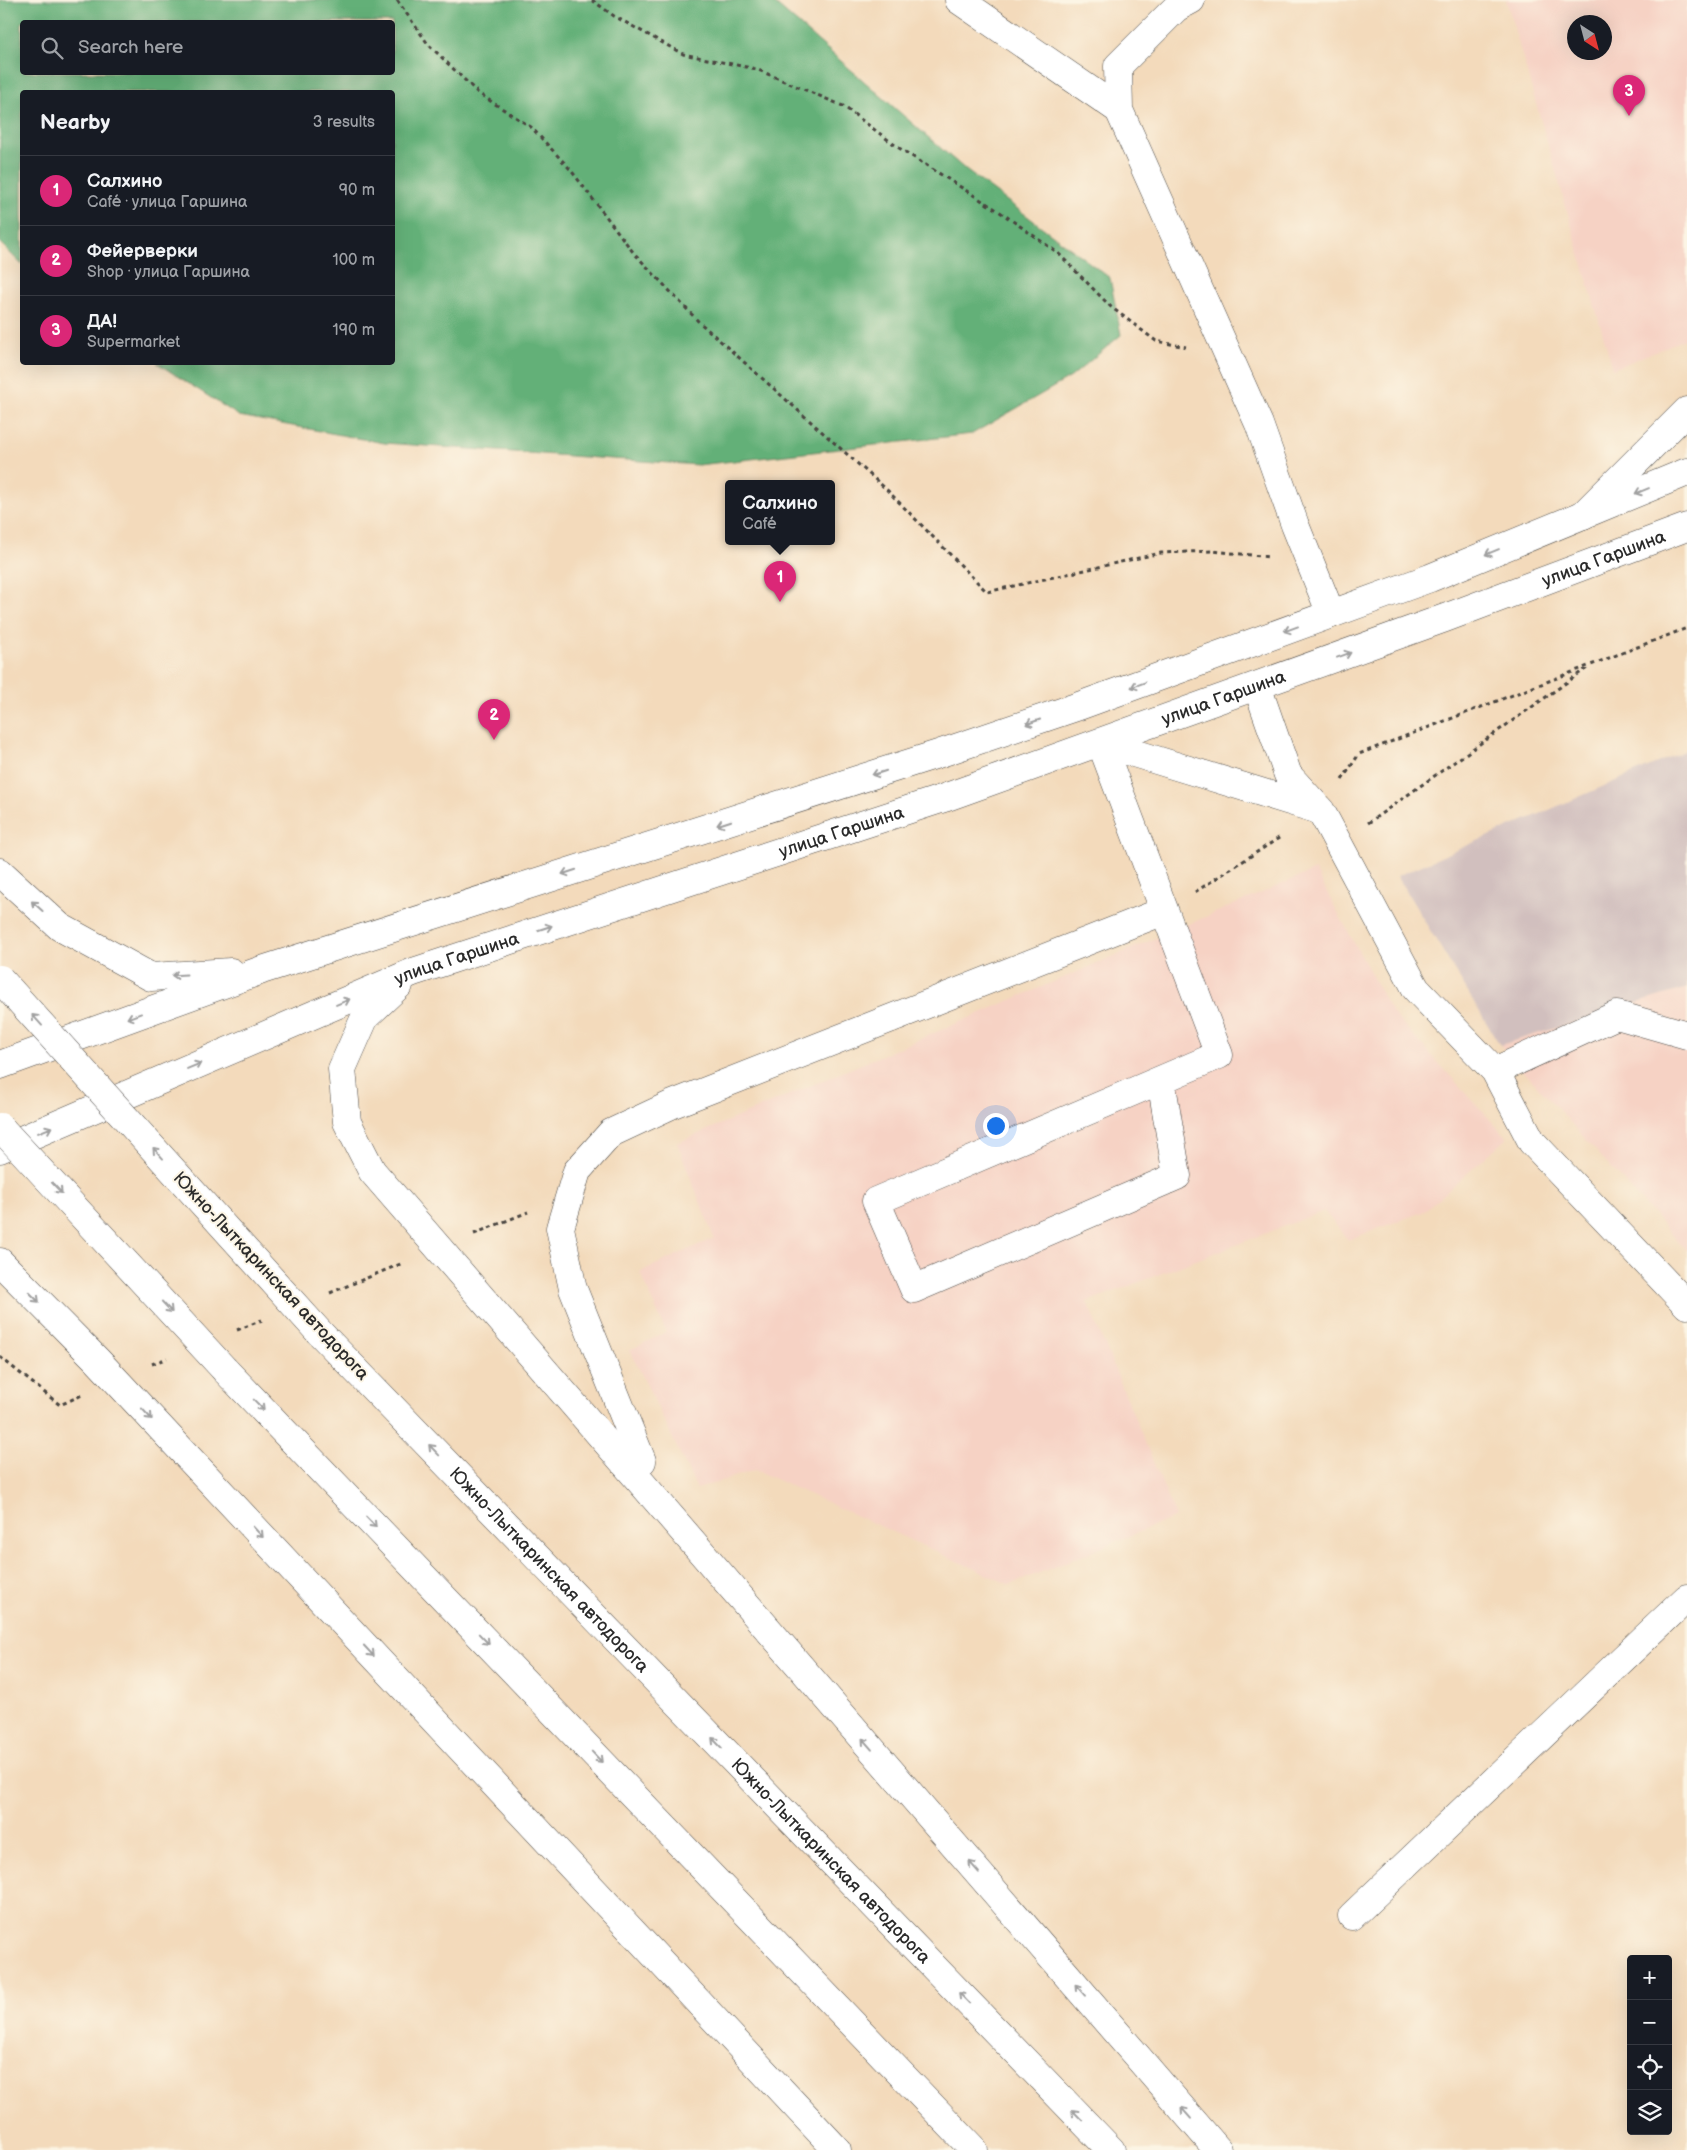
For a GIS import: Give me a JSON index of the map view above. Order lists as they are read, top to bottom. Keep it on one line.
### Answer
{"streets":{"main road":["улица Гаршина","Южно-Лыткаринская автодорога"]},"north":"bottom right","page":{"search":"Search here","pins":["3","1","2"],"heading":["Nearby","3 results"],"list":[{"mark":"1","name":"Салхино","note":"Café · улица Гаршина","value":"90 m"},{"mark":"2","name":"Фейерверки","note":"Shop · улица Гаршина","value":"100 m"},{"mark":"3","name":"ДА!","note":"Supermarket","value":"190 m"}],"popup":["Салхино","Café"],"map_buttons":["+","−"]}}
